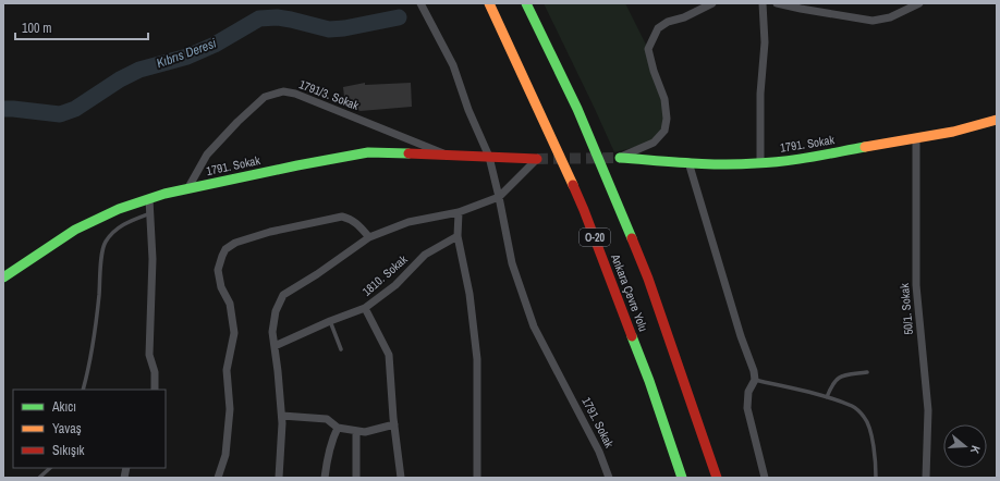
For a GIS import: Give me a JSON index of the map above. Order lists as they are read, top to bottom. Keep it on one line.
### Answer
{"streets":{"main road":["1791. Sokak","O-20","Ankara Çevre Yolu"],"street":["1791/3. Sokak","1810. Sokak","50/1. Sokak"]},"crossings":[["1791/3. Sokak","1791. Sokak"],["1791. Sokak","50/1. Sokak"]],"water":["Kıbrıs Deresi"],"legend":["Akıcı","Yavaş","Sıkışık"],"scale_bar":"100 m","north":"right"}
